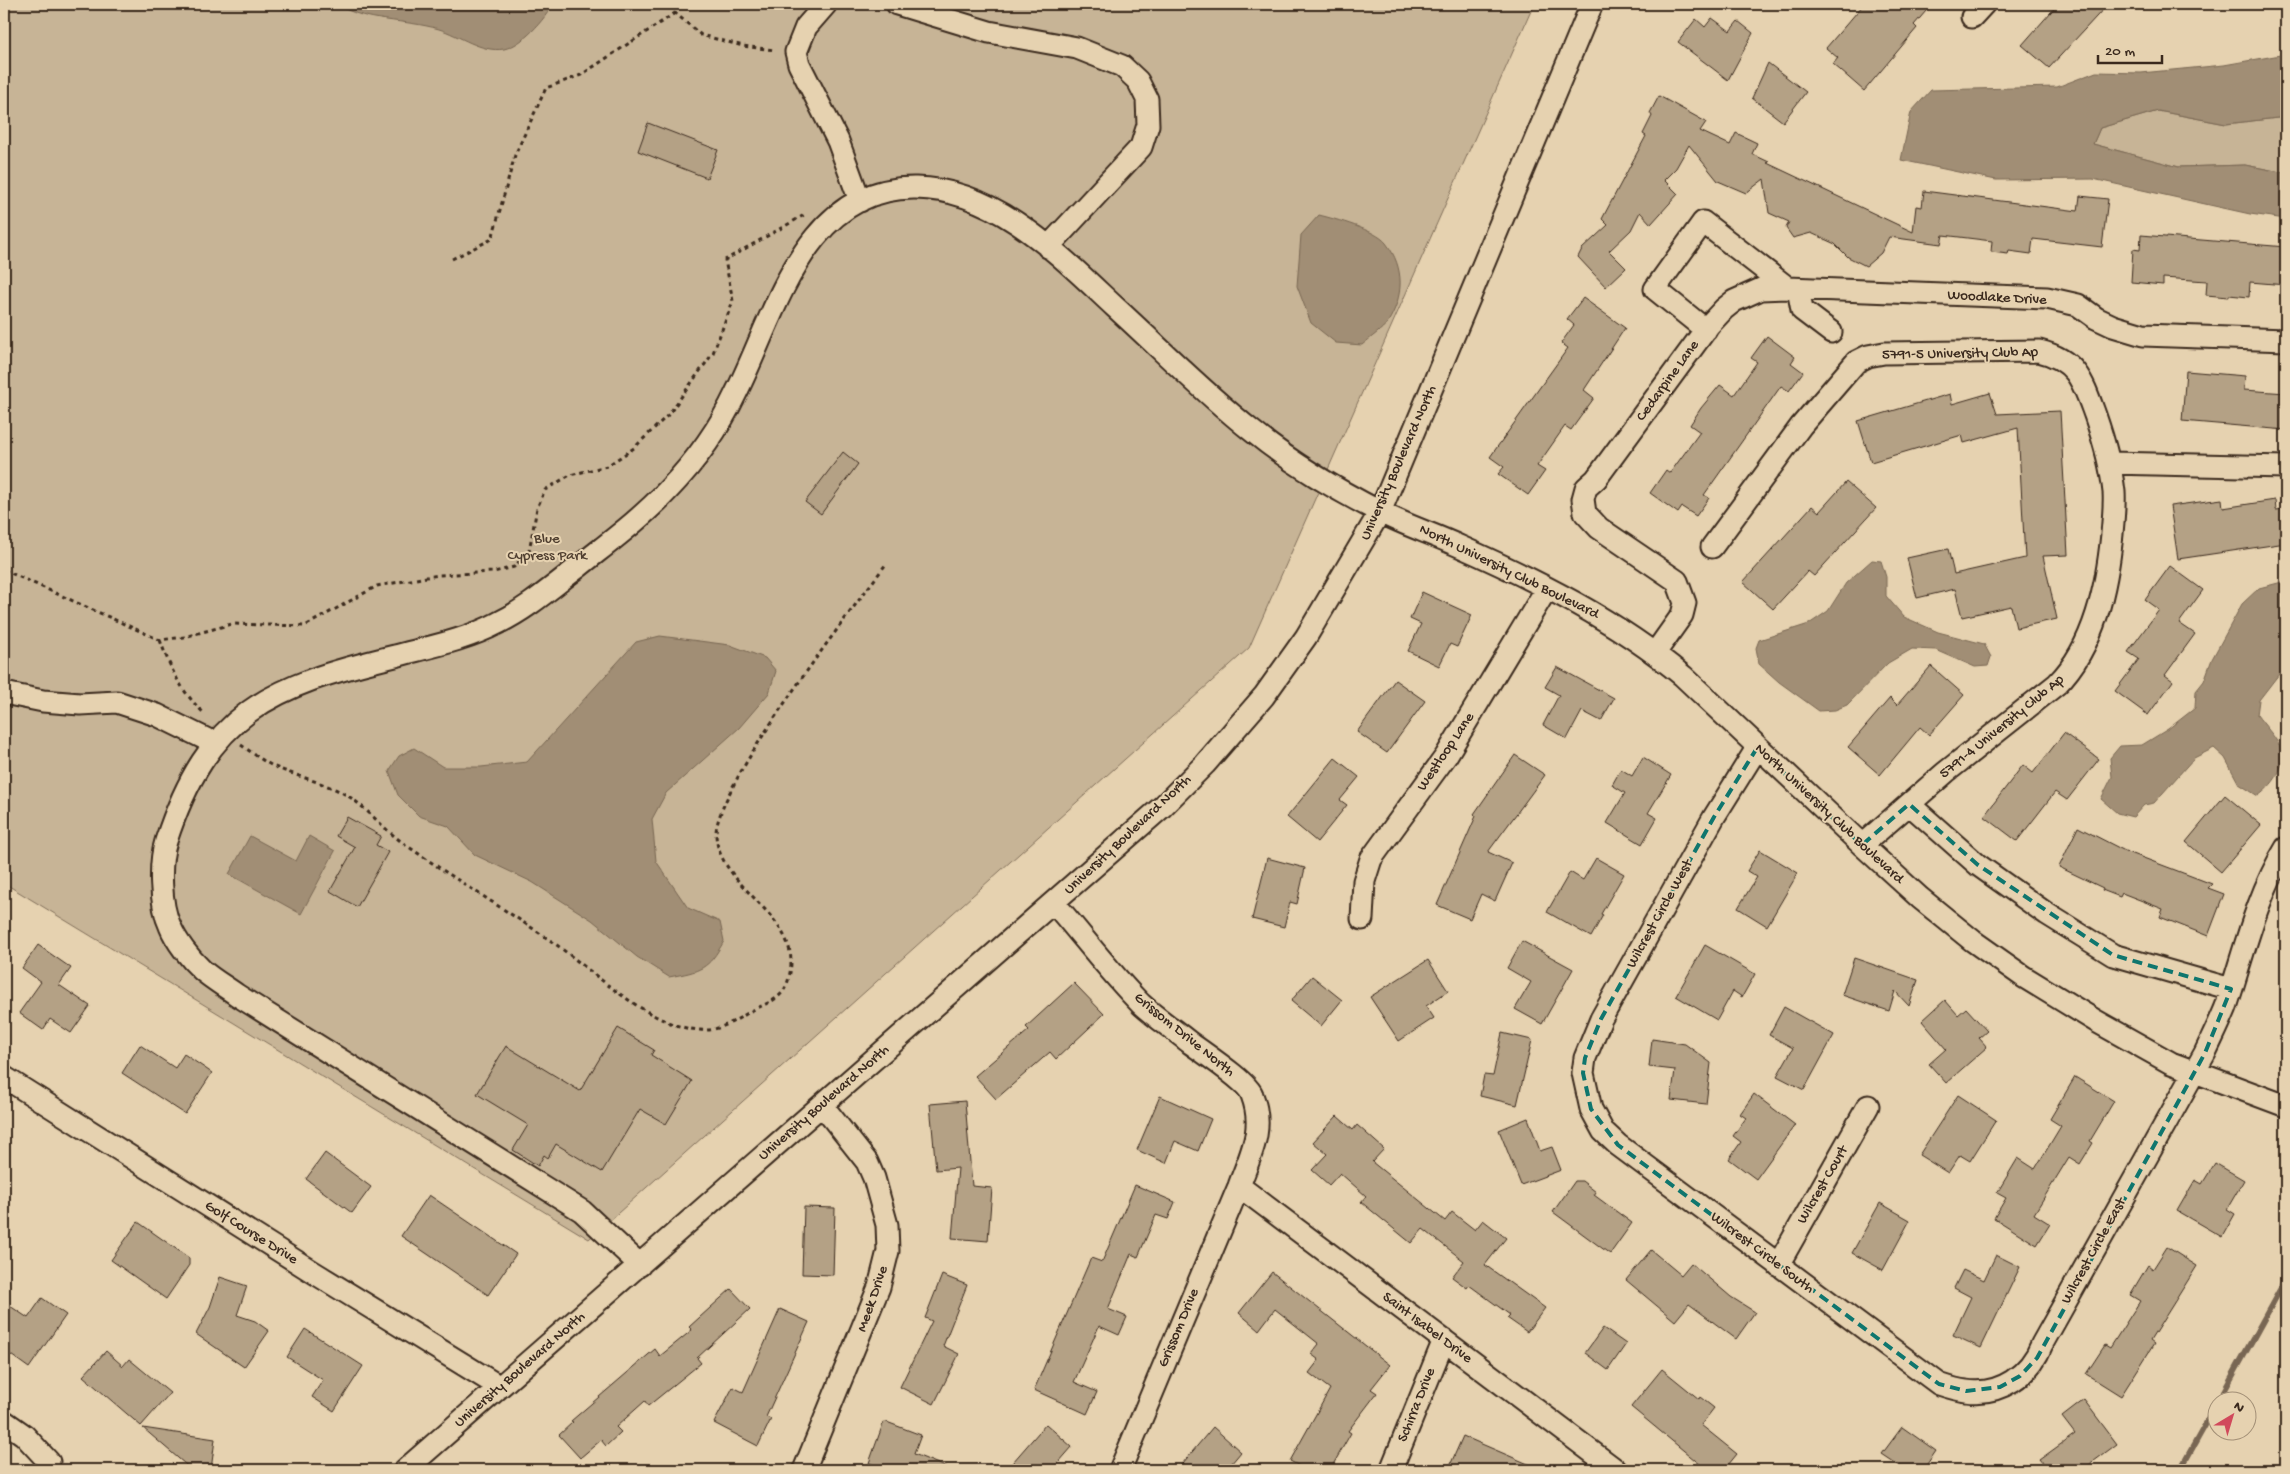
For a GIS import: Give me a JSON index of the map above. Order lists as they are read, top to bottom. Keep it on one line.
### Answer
{"streets":{"street":["Woodlake Drive","5791-5 University Club Ap","Cedarpine Lane","University Boulevard North","North University Club Boulevard","5791-4 University Club Ap","Westloop Lane","Wilcrest Circle West","Grissom Drive North","Wilcrest Court","Golf Course Drive","Wilcrest Circle East","Wilcrest Circle South","Meek Drive","Grissom Drive","Saint Isabel Drive","Schirra Drive"]},"crossings":[["Woodlake Drive","Cedarpine Lane"],["5791-5 University Club Ap","5791-4 University Club Ap"],["Cedarpine Lane","North University Club Boulevard"],["University Boulevard North","North University Club Boulevard"],["University Boulevard North","Grissom Drive North"],["University Boulevard North","Golf Course Drive"],["University Boulevard North","Meek Drive"],["North University Club Boulevard","5791-4 University Club Ap"],["North University Club Boulevard","Westloop Lane"],["North University Club Boulevard","Wilcrest Circle West"],["North University Club Boulevard","Wilcrest Circle East"],["Wilcrest Circle West","Wilcrest Circle South"],["Grissom Drive North","Grissom Drive"],["Grissom Drive North","Saint Isabel Drive"],["Wilcrest Court","Wilcrest Circle South"],["Wilcrest Circle East","Wilcrest Circle South"],["Grissom Drive","Saint Isabel Drive"],["Saint Isabel Drive","Schirra Drive"]],"parks":["Blue Cypress Park"],"scale_bar":"20 m","north":"top right"}
